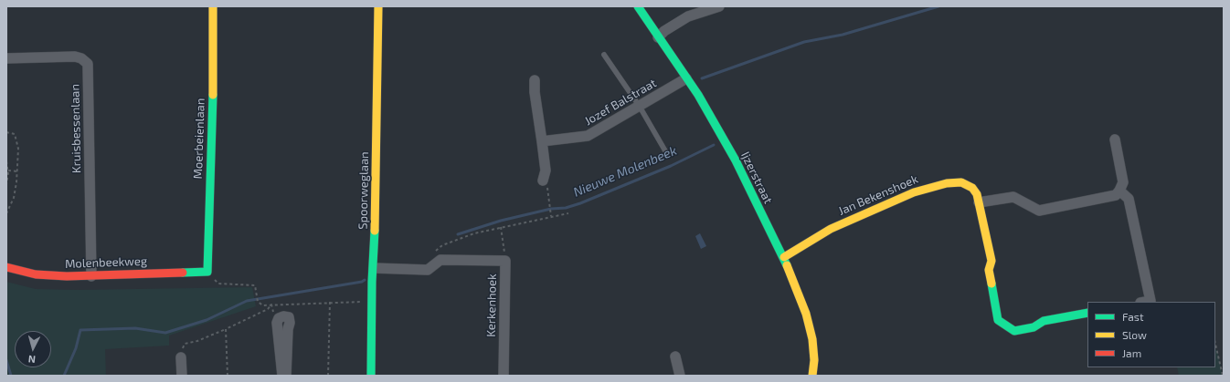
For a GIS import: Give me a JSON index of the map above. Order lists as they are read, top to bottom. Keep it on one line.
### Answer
{"streets":{"street":["Jozef Balstraat","Kruisbessenlaan","Moerbeienlaan","Ijzerstraat","Spoorweglaan","Jan Bekenshoek","Molenbeekweg","Kerkenhoek"]},"crossings":[["Jozef Balstraat","Ijzerstraat"],["Kruisbessenlaan","Molenbeekweg"],["Moerbeienlaan","Molenbeekweg"],["Ijzerstraat","Jan Bekenshoek"],["Spoorweglaan","Kerkenhoek"]],"water":["Nieuwe Molenbeek"],"legend":["Fast","Slow","Jam"],"north":"bottom"}
